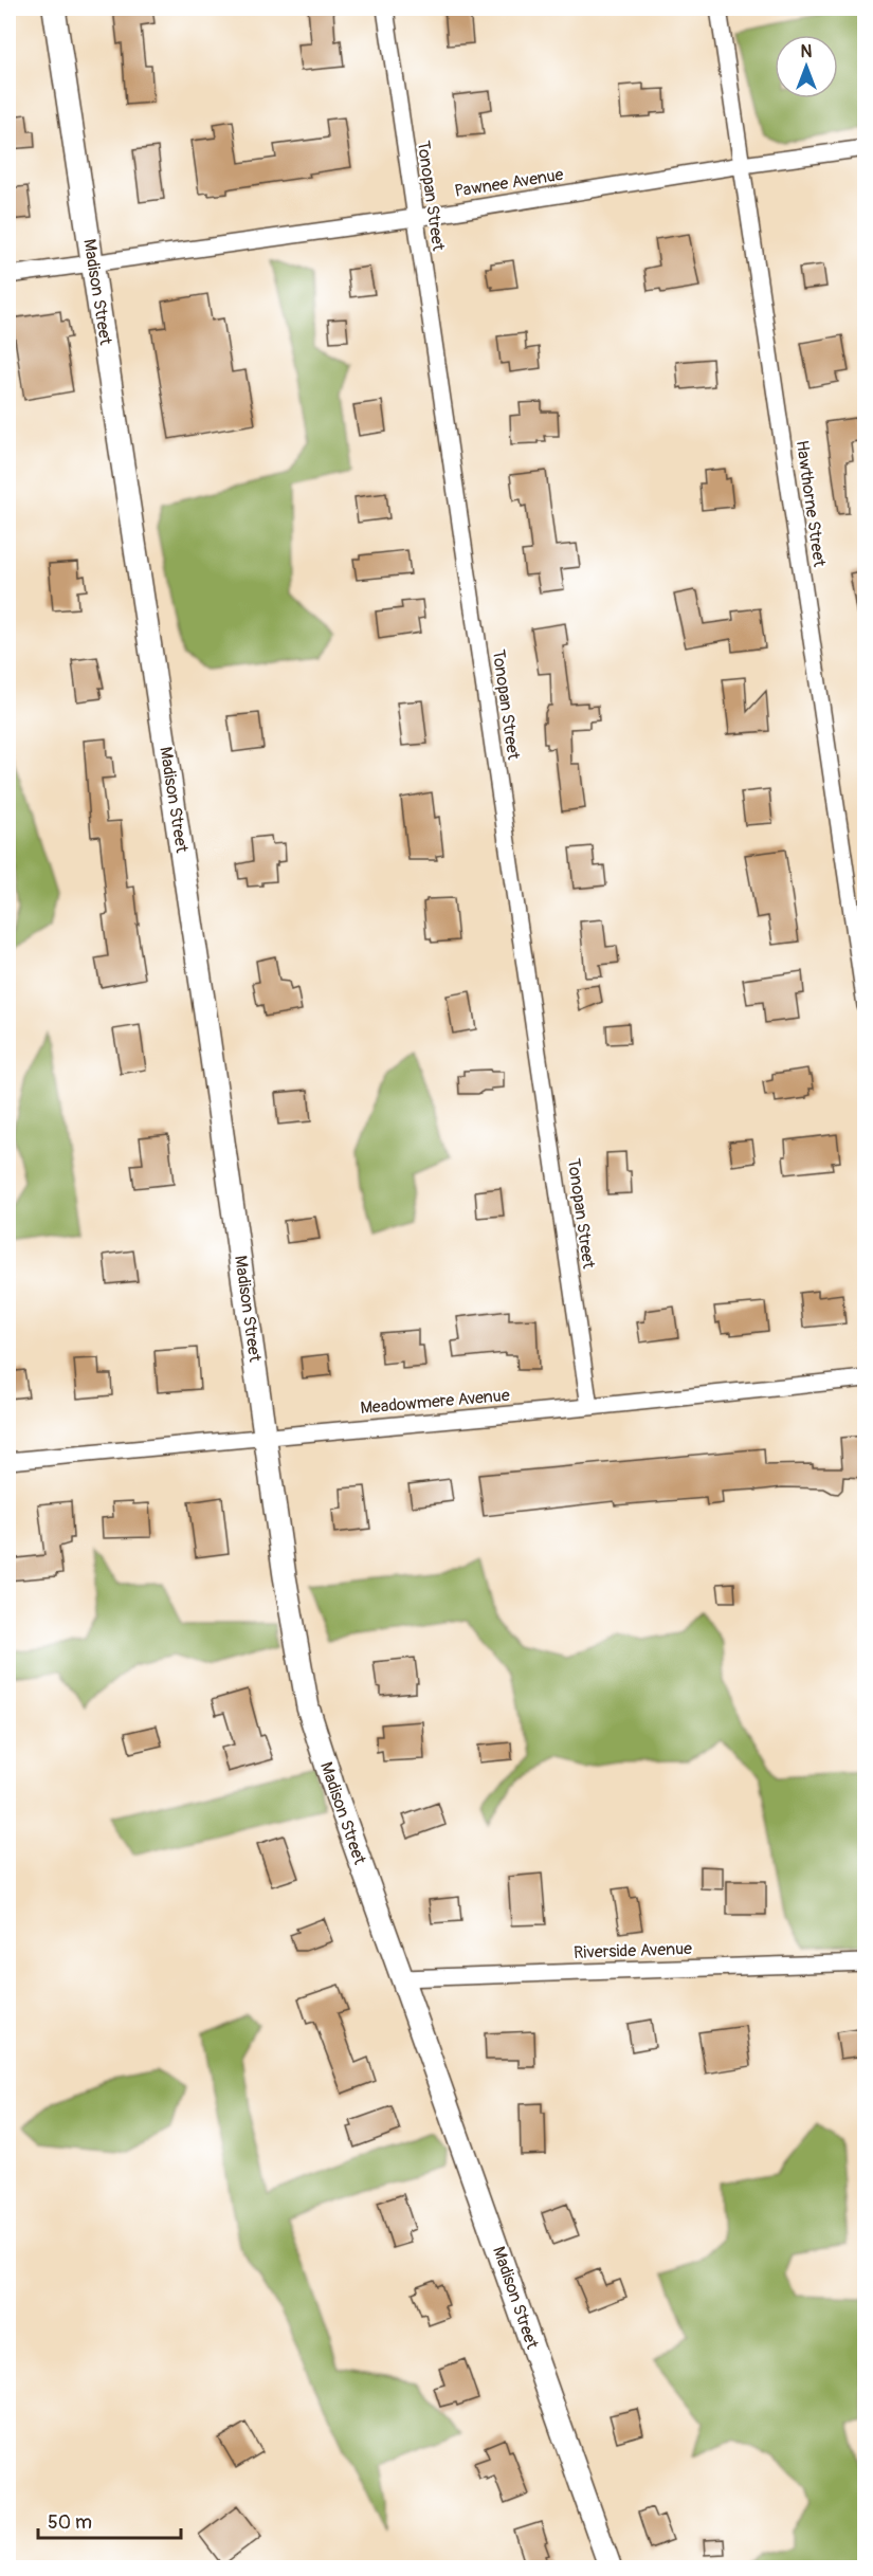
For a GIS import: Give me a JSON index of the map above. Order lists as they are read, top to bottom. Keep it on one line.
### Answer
{"streets":{"street":["Pawnee Avenue","Tonopan Street","Madison Street","Hawthorne Street","Meadowmere Avenue","Riverside Avenue"]},"crossings":[["Pawnee Avenue","Tonopan Street"],["Pawnee Avenue","Madison Street"],["Pawnee Avenue","Hawthorne Street"],["Tonopan Street","Meadowmere Avenue"],["Madison Street","Meadowmere Avenue"],["Madison Street","Riverside Avenue"]],"scale_bar":"50 m","north":"top"}
